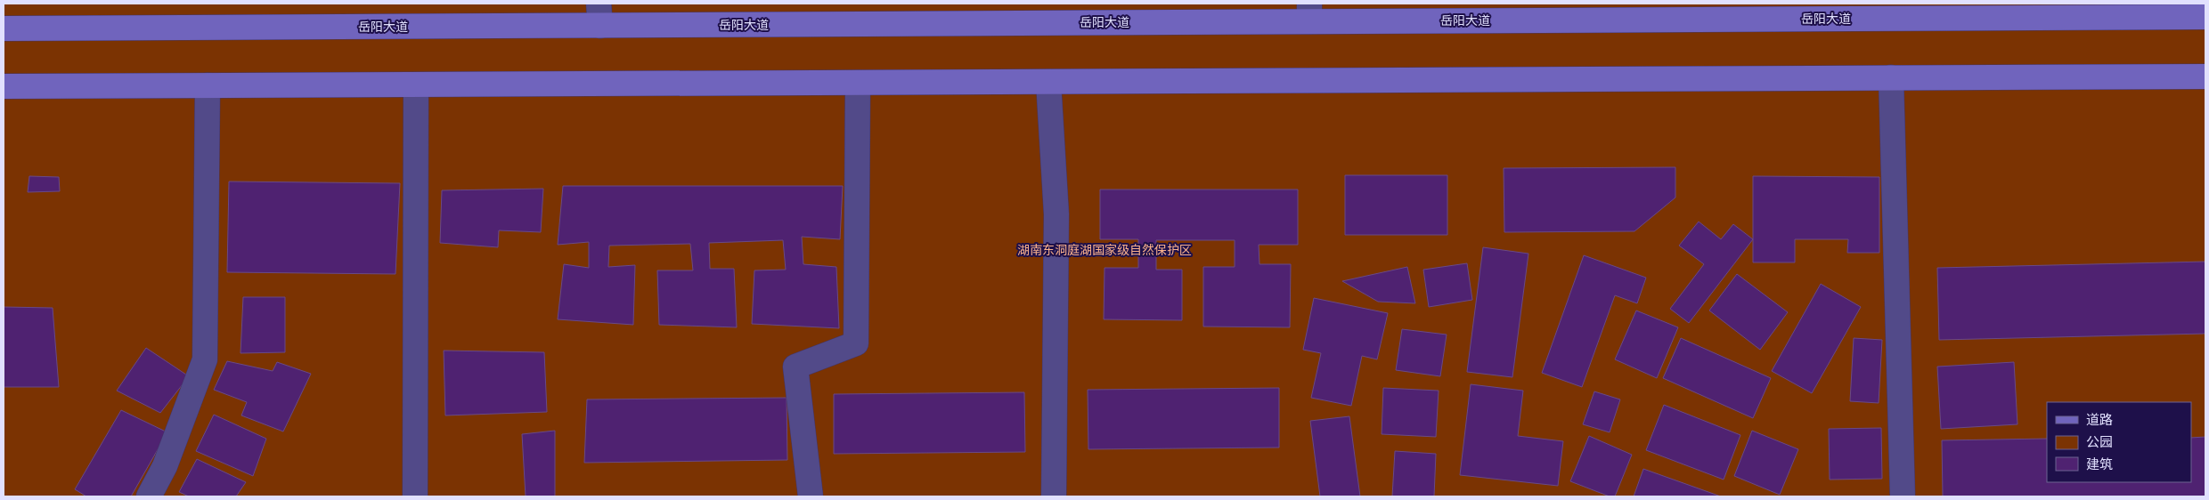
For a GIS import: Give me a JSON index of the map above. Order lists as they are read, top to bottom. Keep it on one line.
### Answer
{"streets":{"main road":["岳阳大道"]},"parks":["湖南东洞庭湖国家级自然保护区"],"legend":["道路","公园","建筑"]}
